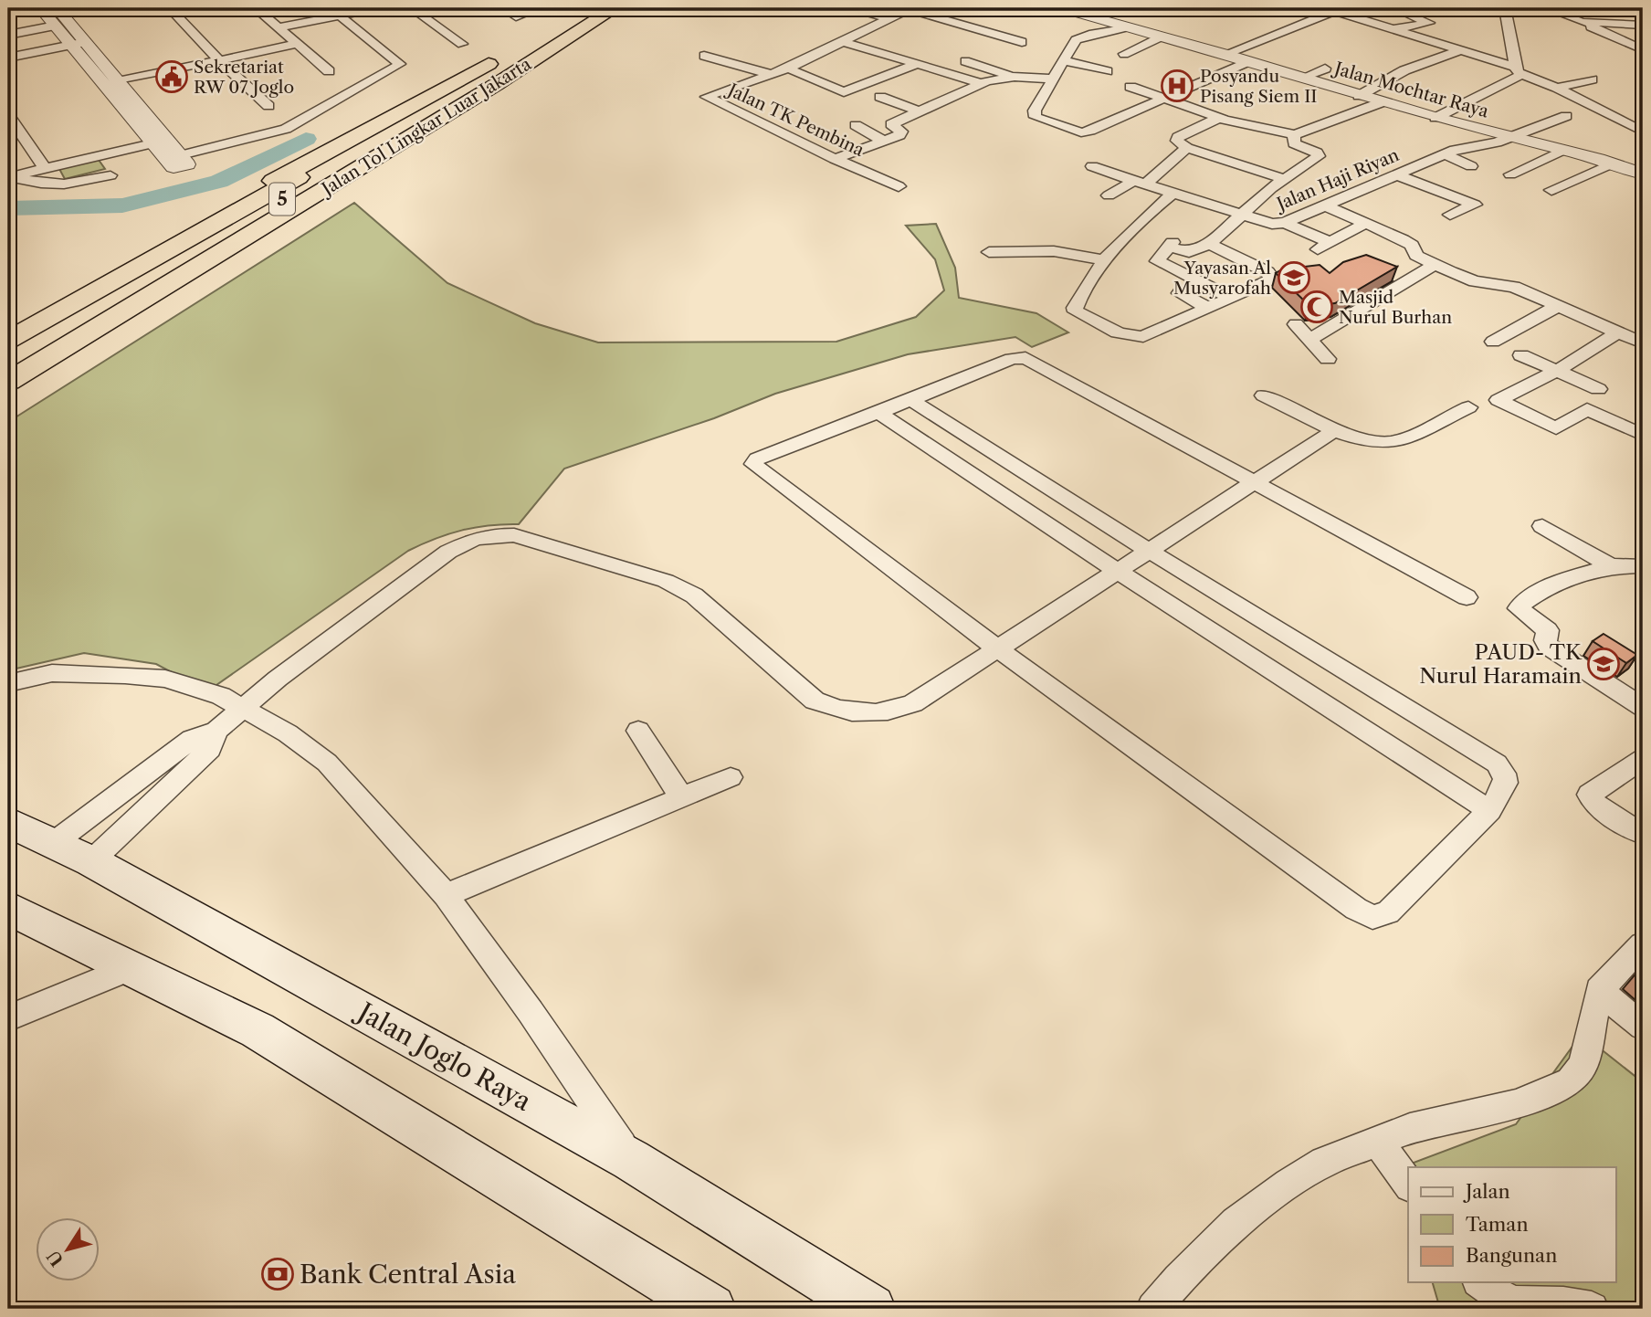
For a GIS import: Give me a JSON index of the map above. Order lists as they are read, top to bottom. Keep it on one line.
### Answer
{"streets":{"highway":["Jalan Tol Lingkar Luar Jakarta","5"],"main road":["Jalan Joglo Raya"],"street":["Jalan Mochtar Raya","Jalan TK Pembina","Jalan Haji Riyan"]},"crossings":[["Jalan Mochtar Raya","Jalan Haji Riyan"]],"places":{"public building":["Sekretariat RW 07 Joglo"],"hospital":["Posyandu Pisang Siem II"],"school or university":["Yayasan Al Musyarofah","PAUD- TK Nurul Haramain"],"mosque":["Masjid Nurul Burhan"],"bank":["Bank Central Asia"]},"legend":["Jalan","Taman","Bangunan"],"north":"bottom left"}
